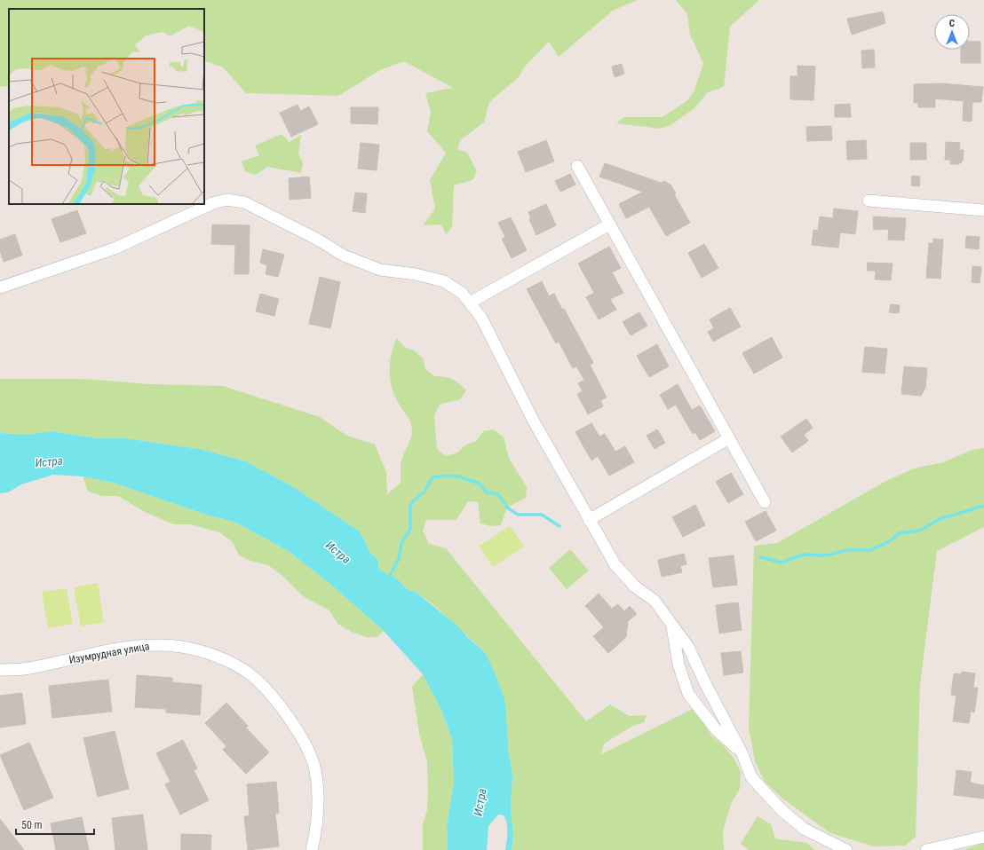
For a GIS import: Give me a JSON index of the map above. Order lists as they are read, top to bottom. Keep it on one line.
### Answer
{"streets":{"street":["Изумрудная улица"]},"water":["Истра"],"scale_bar":"50 m","north":"top"}
